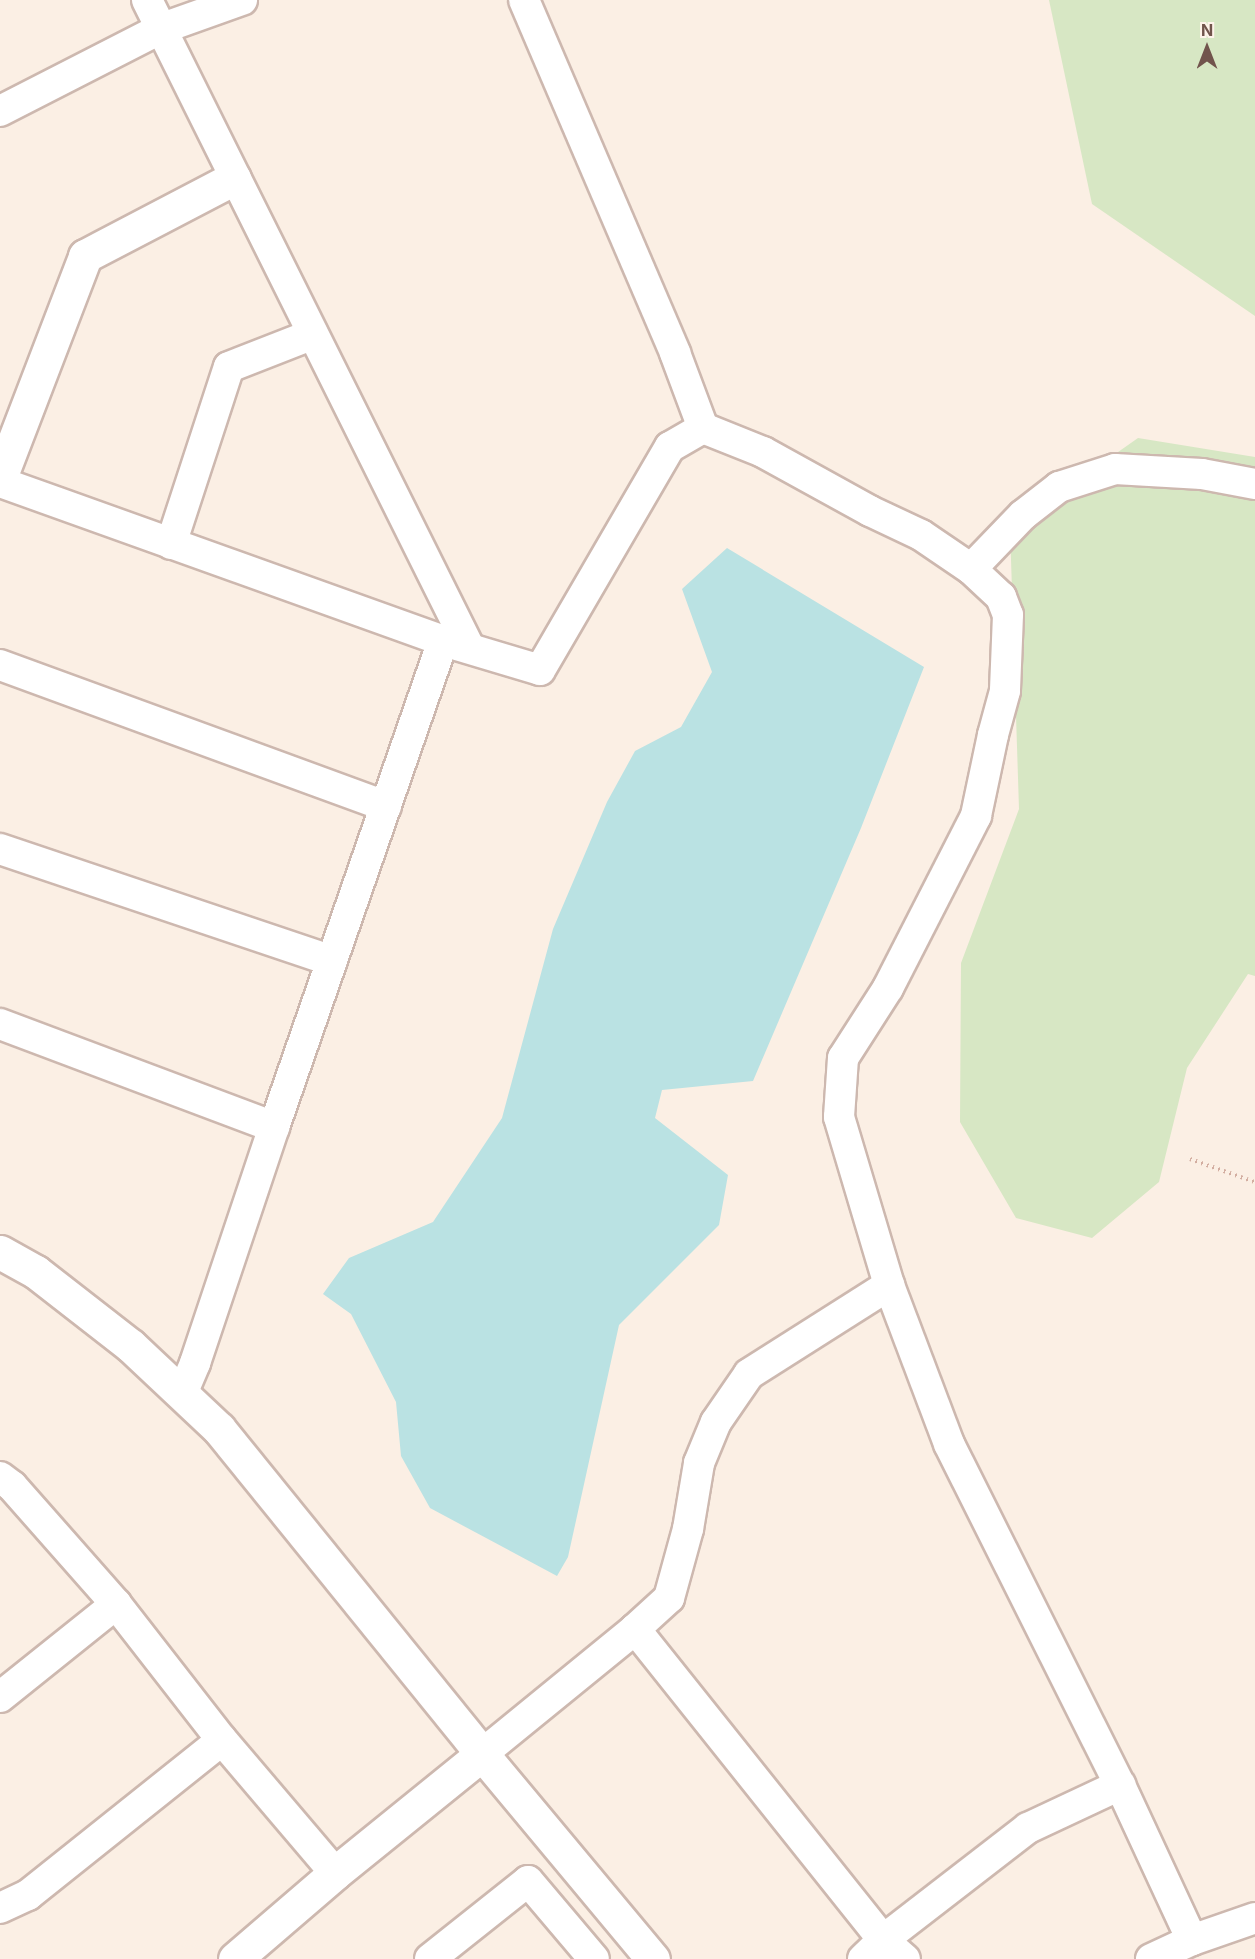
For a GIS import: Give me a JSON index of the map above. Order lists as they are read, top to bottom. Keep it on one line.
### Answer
{"north":"top"}
